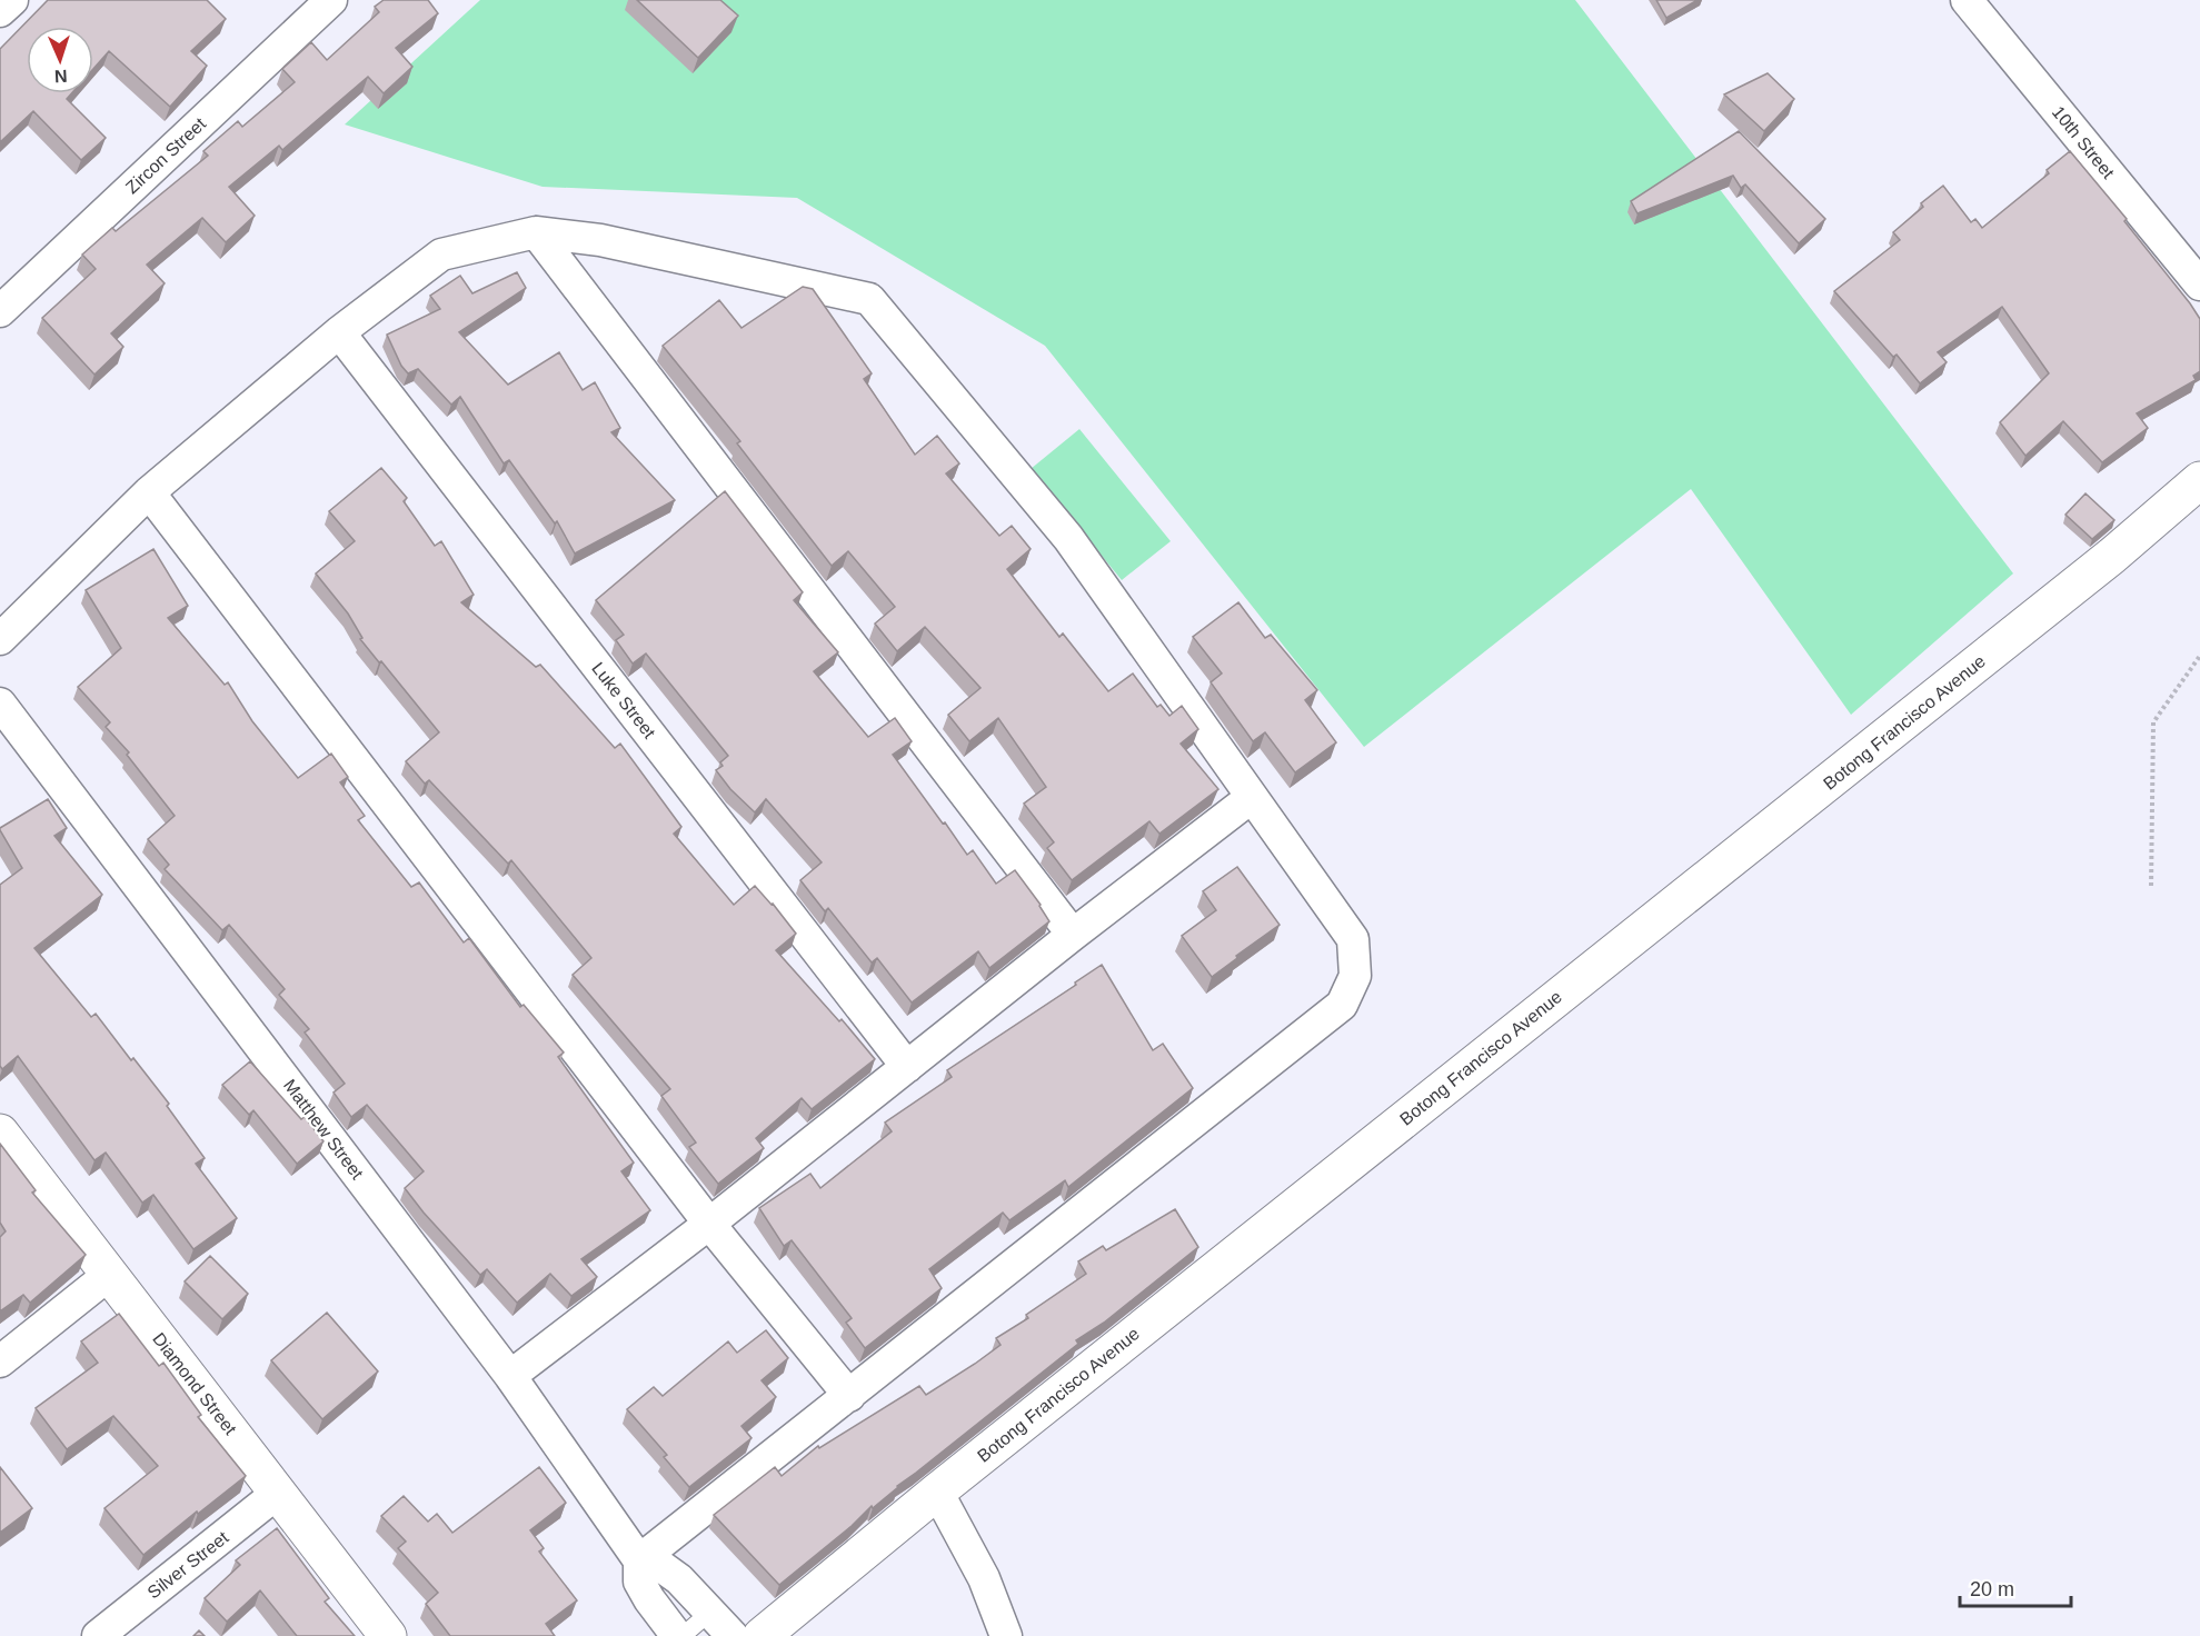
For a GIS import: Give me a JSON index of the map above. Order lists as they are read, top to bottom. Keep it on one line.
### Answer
{"streets":{"street":["10th Street","Zircon Street","Luke Street","Botong Francisco Avenue","Matthew Street","Diamond Street","Silver Street"]},"crossings":[["Diamond Street","Silver Street"]],"scale_bar":"20 m","north":"bottom"}
